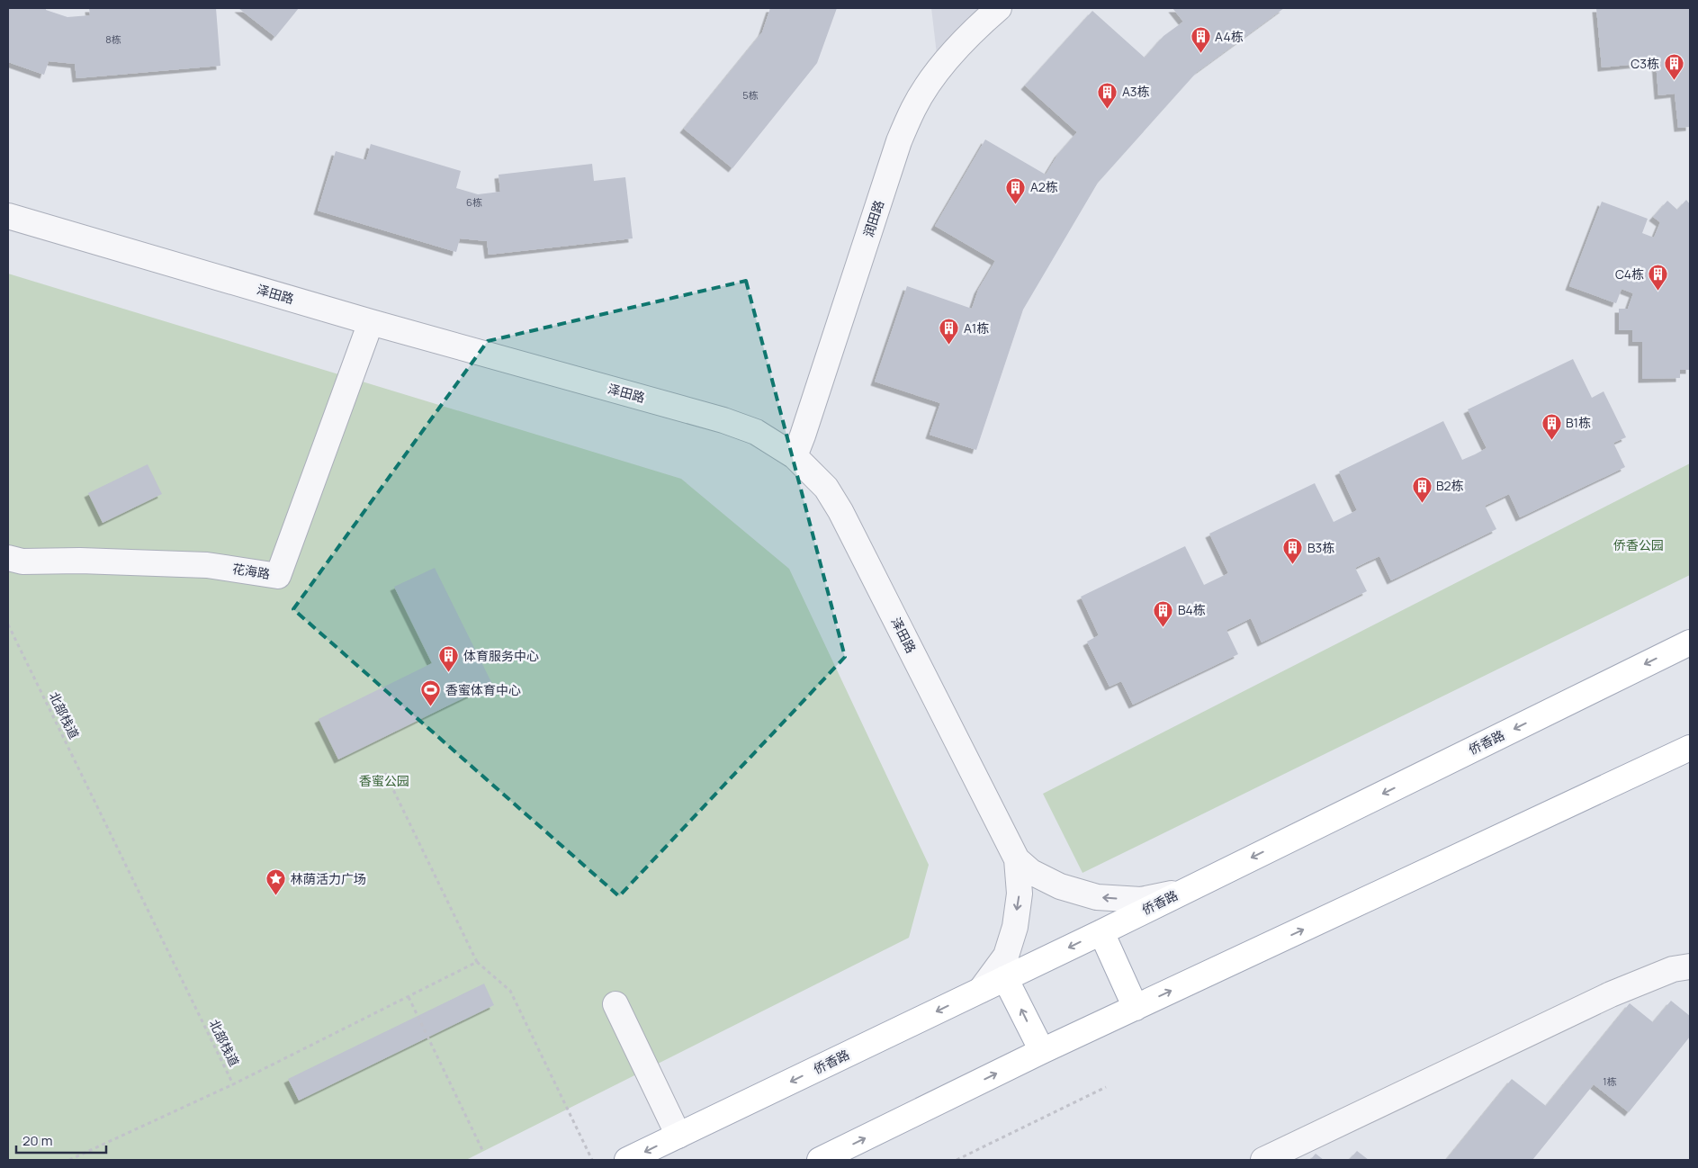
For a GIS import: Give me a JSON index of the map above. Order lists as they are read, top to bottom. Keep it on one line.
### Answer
{"streets":{"main road":["侨香路"],"street":["润田路","泽田路","花海路"],"path":["北部栈道"]},"crossings":[["润田路","泽田路"],["泽田路","花海路"],["泽田路","侨香路"]],"parks":["侨香公园","香蜜公园"],"places":{"building":["A4栋","C3栋","A3栋","A2栋","C4栋","A1栋","B1栋","B2栋","B3栋","B4栋","体育服务中心"],"sports":["香蜜体育中心"],"place":["林荫活力广场"]},"house_numbers":["8栋","5栋","6栋","1栋"],"scale_bar":"20 m"}
